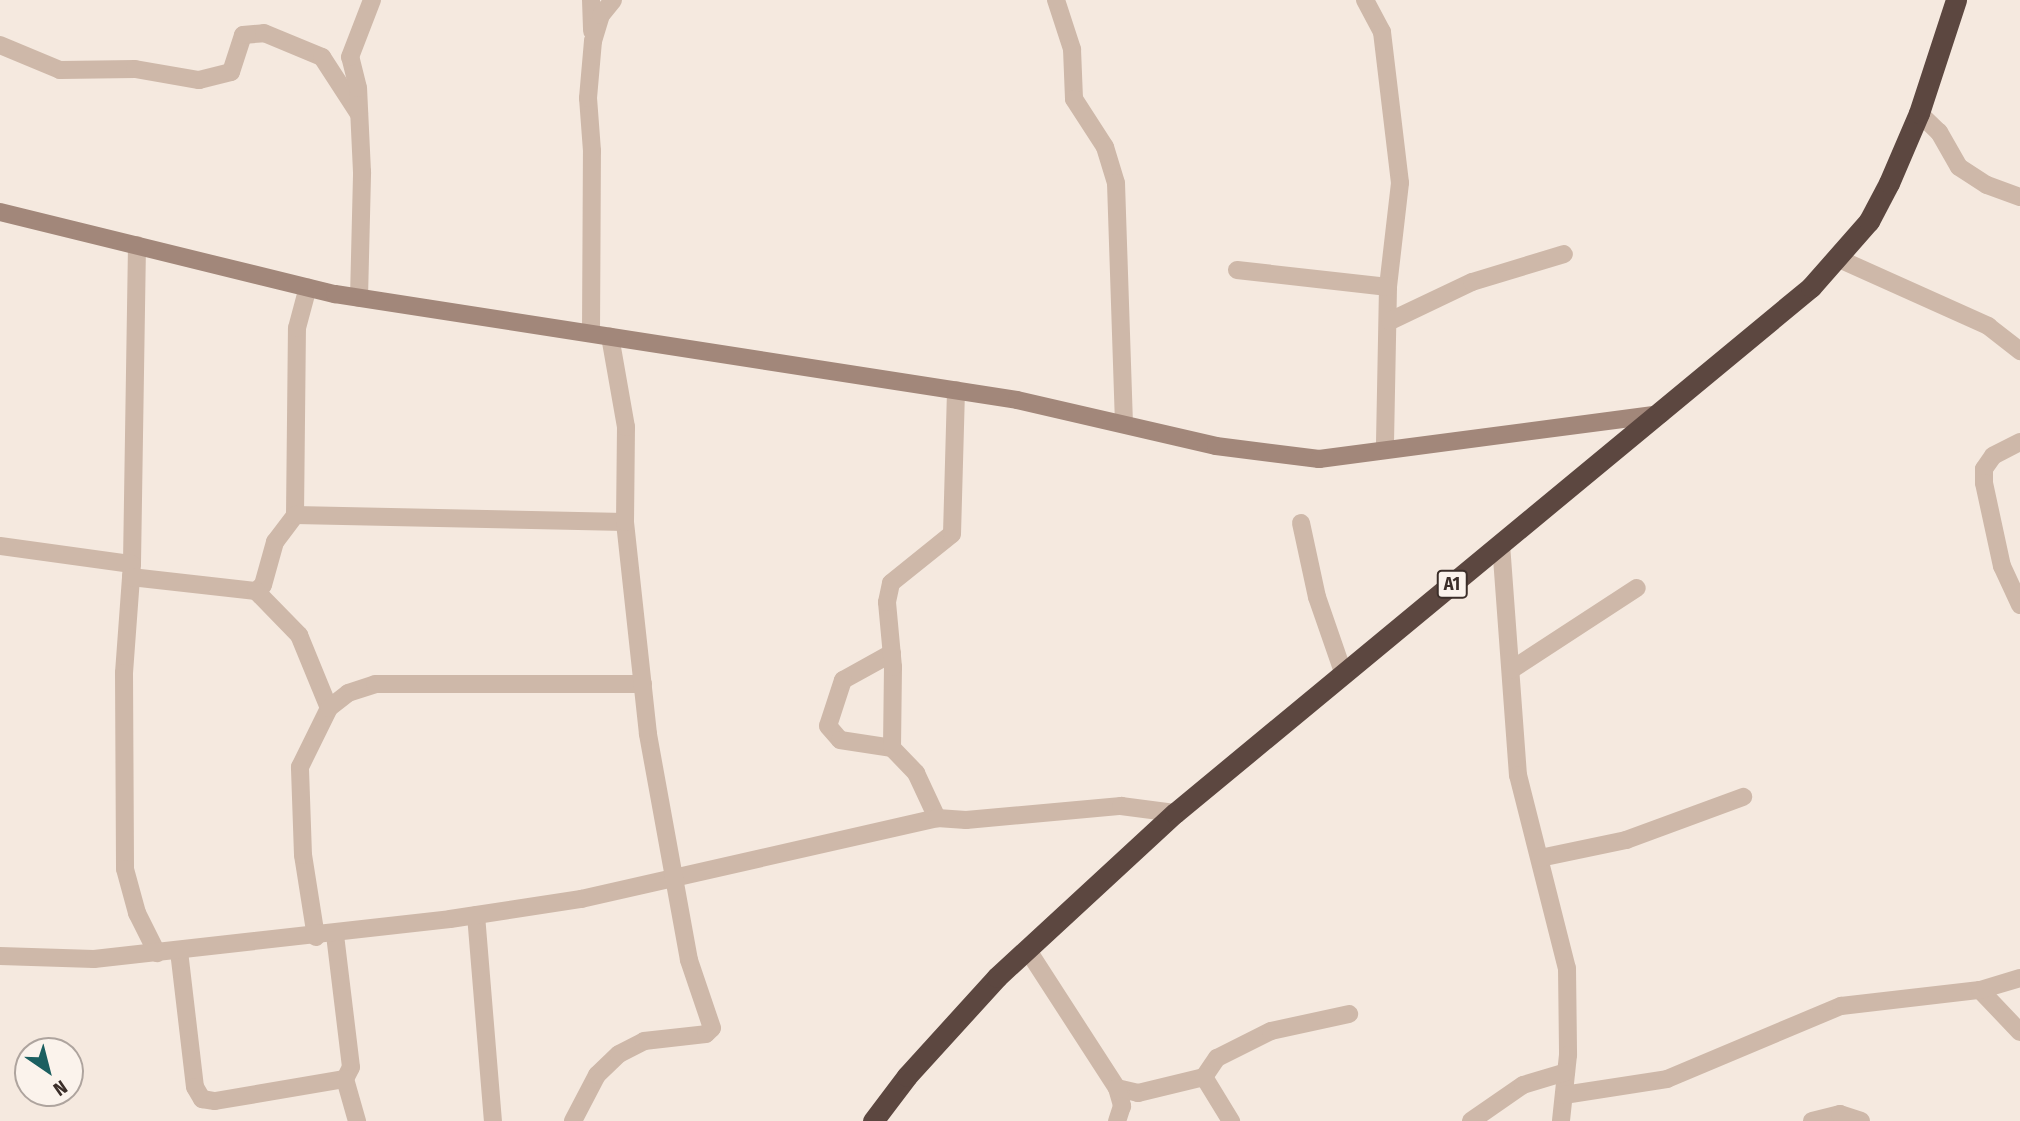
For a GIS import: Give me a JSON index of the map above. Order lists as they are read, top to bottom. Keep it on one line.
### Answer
{"streets":{"highway":["A1"]},"north":"bottom right"}
